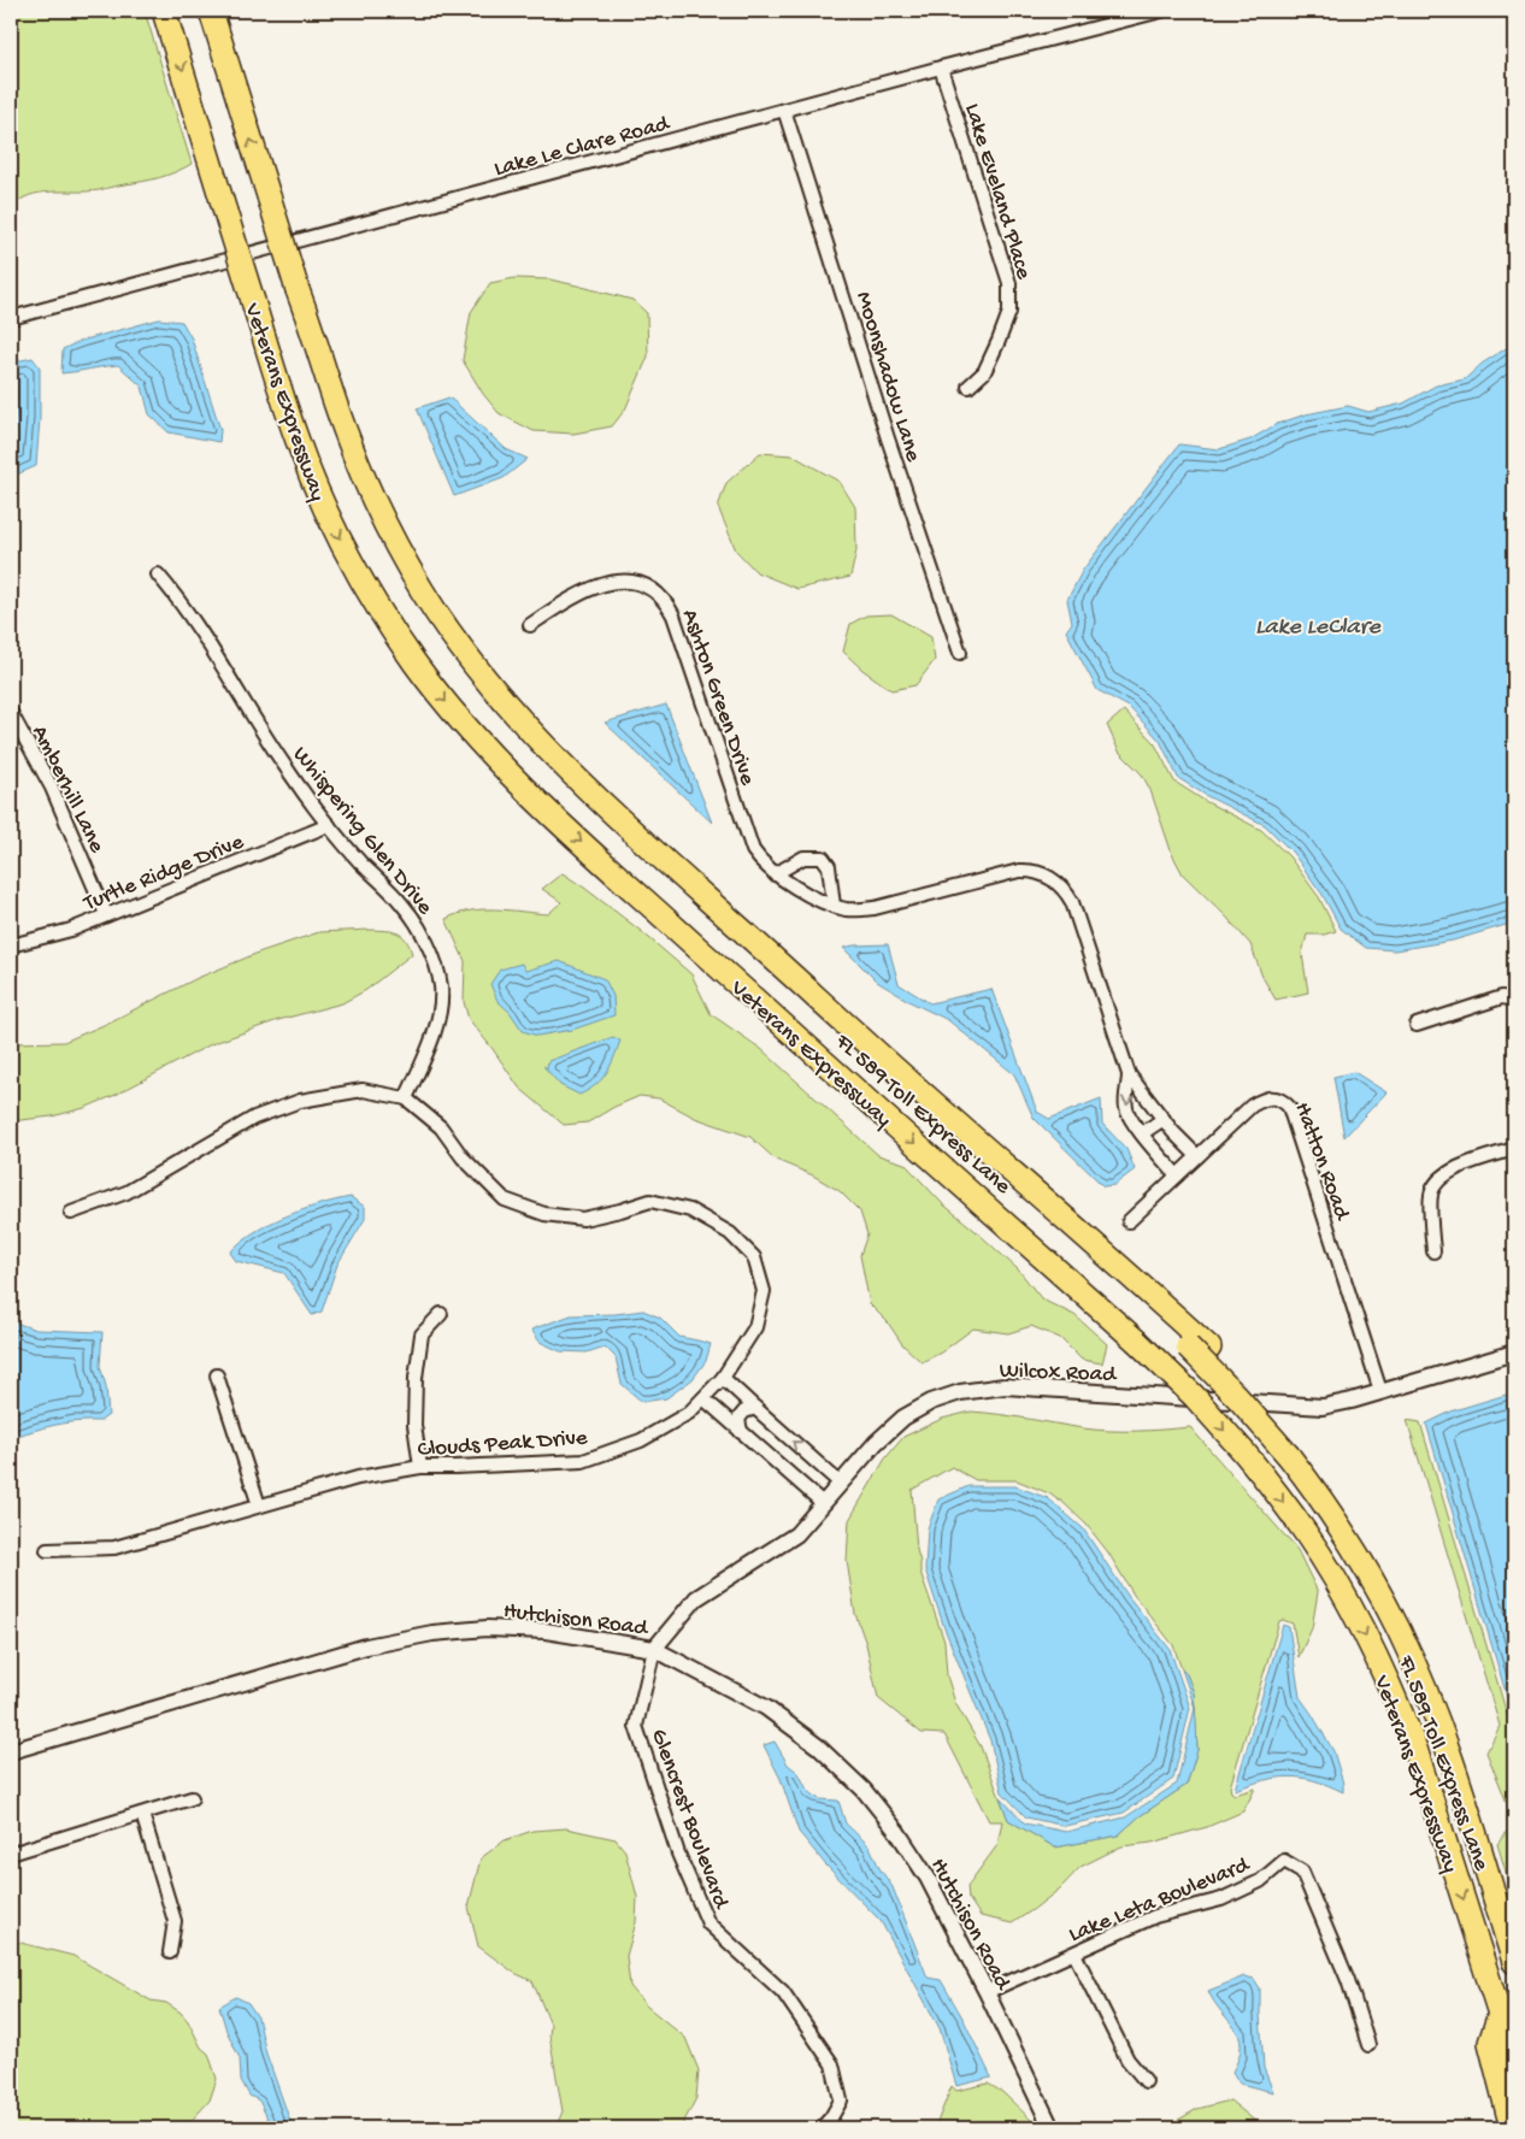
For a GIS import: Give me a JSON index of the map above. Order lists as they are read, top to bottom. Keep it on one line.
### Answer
{"streets":{"highway":["Veterans Expressway","FL 589 Toll Express Lane"],"street":["Lake Le Clare Road","Lake Eveland Place","Moonshadow Lane","Ashton Green Drive","Amberhill Lane","Whispering Glen Drive","Turtle Ridge Drive","Hatton Road","Wilcox Road","Clouds Peak Drive","Hutchison Road","Glencrest Boulevard","Lake Leta Boulevard"]},"crossings":[["Lake Le Clare Road","Lake Eveland Place"],["Lake Le Clare Road","Moonshadow Lane"],["Veterans Expressway","FL 589 Toll Express Lane"],["Ashton Green Drive","Hatton Road"],["Amberhill Lane","Turtle Ridge Drive"],["Whispering Glen Drive","Turtle Ridge Drive"],["Whispering Glen Drive","Clouds Peak Drive"],["Hatton Road","Wilcox Road"],["Wilcox Road","Hutchison Road"],["Wilcox Road","Glencrest Boulevard"],["Hutchison Road","Glencrest Boulevard"],["Hutchison Road","Lake Leta Boulevard"]],"water":["Lake LeClare"]}
